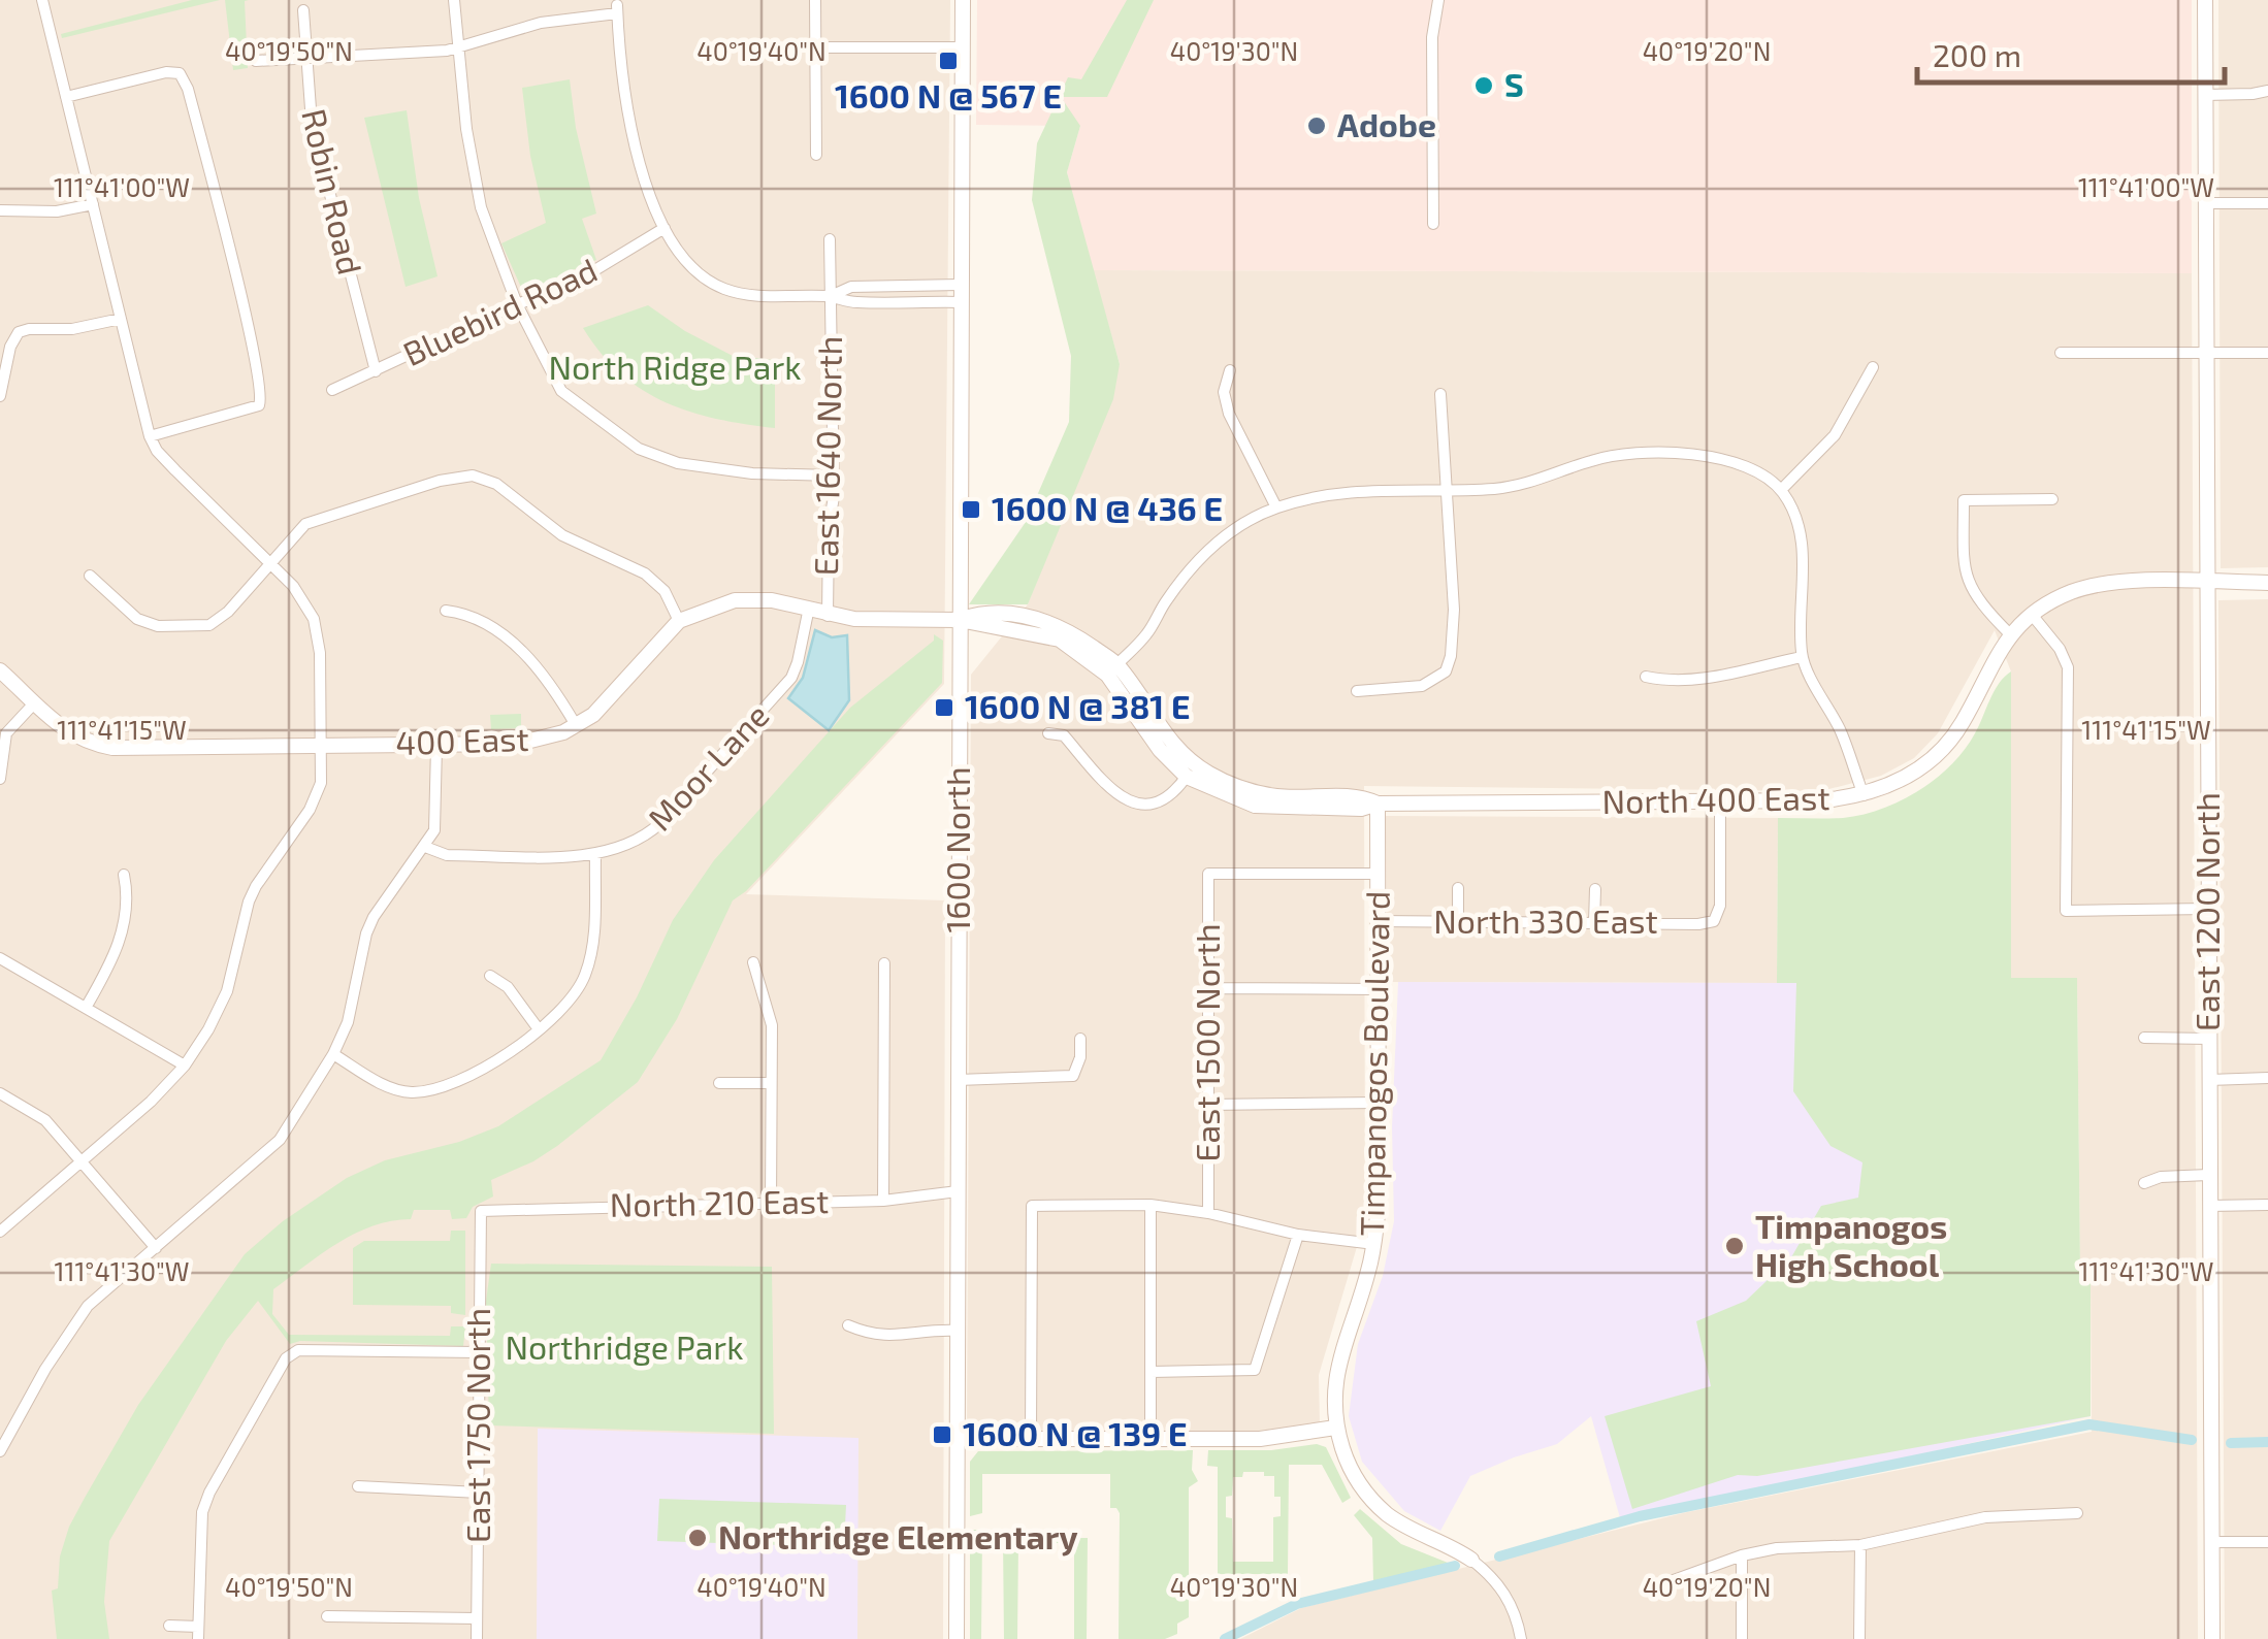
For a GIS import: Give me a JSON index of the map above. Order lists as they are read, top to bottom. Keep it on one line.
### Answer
{"streets":{"street":["Robin Road","Bluebird Road","East 1640 North","400 East","Moor Lane","North 400 East","1600 North","East 1200 North","North 330 East","East 1500 North","Timpanogos Boulevard","North 210 East","East 1750 North"]},"crossings":[["Robin Road","Bluebird Road"],["East 1640 North","400 East"],["400 East","Moor Lane"],["400 East","North 400 East"],["400 East","1600 North"],["400 East","Timpanogos Boulevard"],["North 400 East","East 1200 North"],["North 400 East","North 330 East"],["North 400 East","Timpanogos Boulevard"],["1600 North","North 210 East"],["North 330 East","Timpanogos Boulevard"],["East 1500 North","Timpanogos Boulevard"],["North 210 East","East 1750 North"]],"parks":["North Ridge Park","Northridge Park"],"places":{"transit":["1600 N @ 567 E","1600 N @ 436 E","1600 N @ 381 E","1600 N @ 139 E"],"other":["S","Adobe","Timpanogos High School","Northridge Elementary"]},"scale_bar":"200 m","coordinates":["40°19'50\"N","40°19'40\"N","40°19'30\"N","40°19'20\"N","111°41'00\"W","111°41'15\"W","111°41'30\"W"]}
